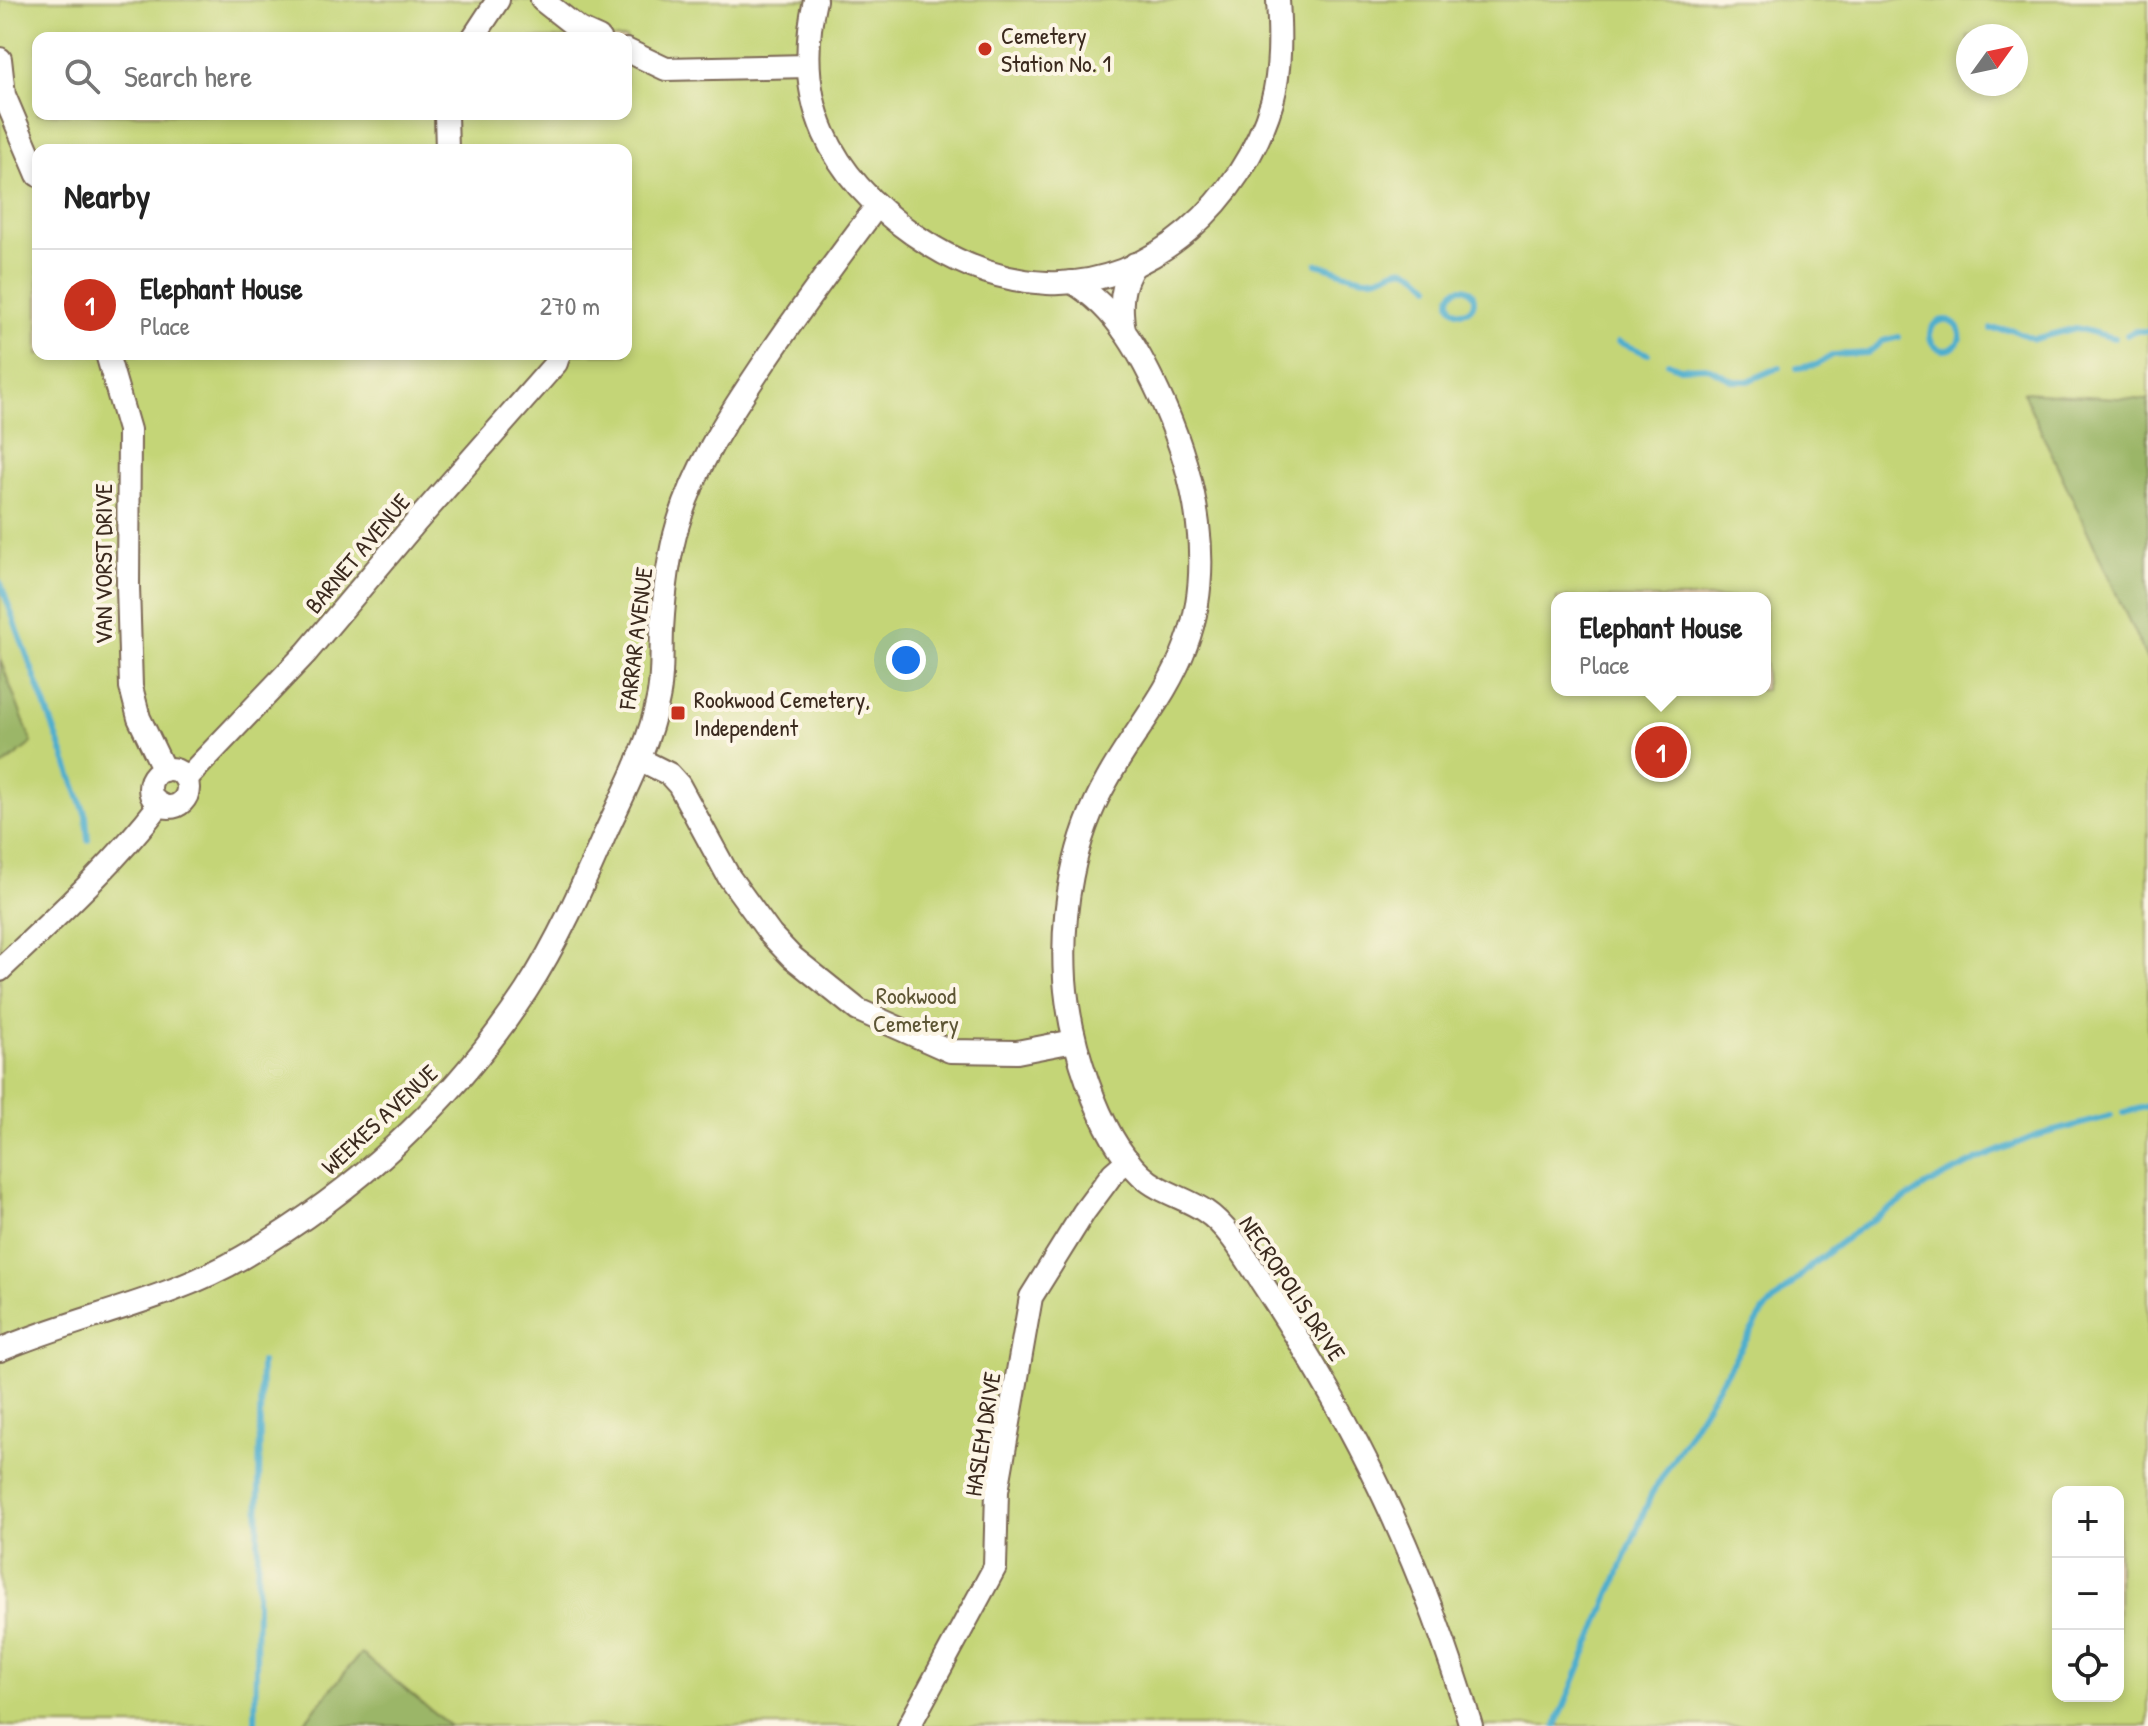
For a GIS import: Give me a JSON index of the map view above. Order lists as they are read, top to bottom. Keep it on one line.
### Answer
{"streets":{"street":["BARNET AVENUE","VAN VORST DRIVE","FARRAR AVENUE","WEEKES AVENUE","NECROPOLIS DRIVE","HASLEM DRIVE"]},"crossings":[["BARNET AVENUE","VAN VORST DRIVE"],["FARRAR AVENUE","WEEKES AVENUE"],["NECROPOLIS DRIVE","HASLEM DRIVE"]],"parks":["Rookwood Cemetery"],"places":{"other":["Cemetery Station No. 1"],"transit":["Rookwood Cemetery, Independent"]},"north":"top right","page":{"search":"Search here","heading":"Nearby","list":[{"mark":"1","name":"Elephant House","note":"Place","value":"270 m"}],"popup":["Elephant House","Place"],"pins":"1","map_buttons":["+","−"]}}
